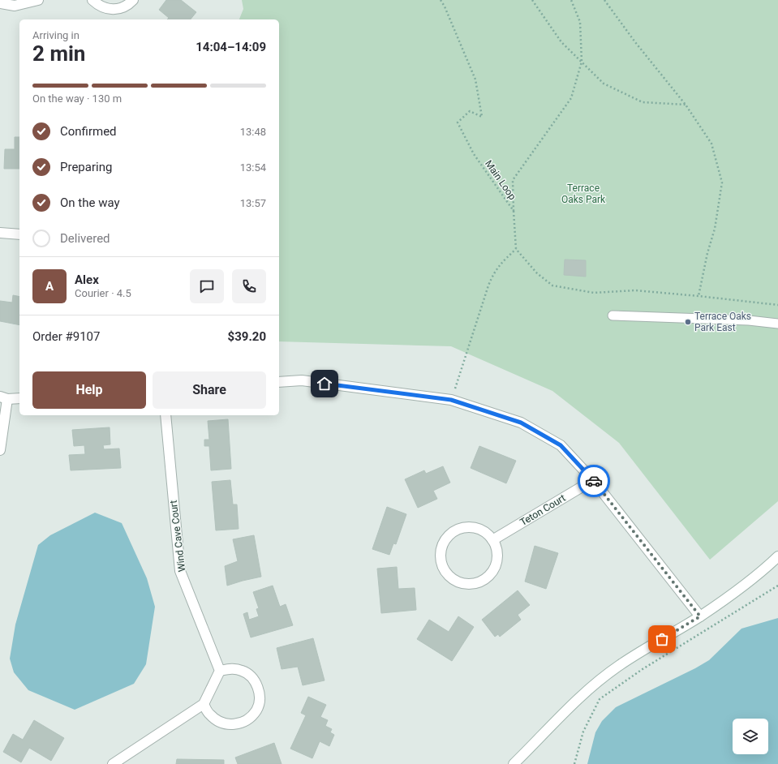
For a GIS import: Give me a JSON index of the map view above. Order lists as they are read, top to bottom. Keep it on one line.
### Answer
{"streets":{"street":["Teton Court","Wind Cave Court"],"path":["Main Loop"]},"parks":["Terrace Oaks Park"],"places":["Terrace Oaks Park East"],"page":{"heading":["2 min","Arriving in","14:04–14:09"],"panel":["Alex","Courier · 4.5","Order #9107","$39.20"],"bar":"On the way · 130 m","list":[["Confirmed","13:48"],["Preparing","13:54"],["On the way","13:57"],"Delivered"],"round":"A","buttons":["Help","Share"]}}
